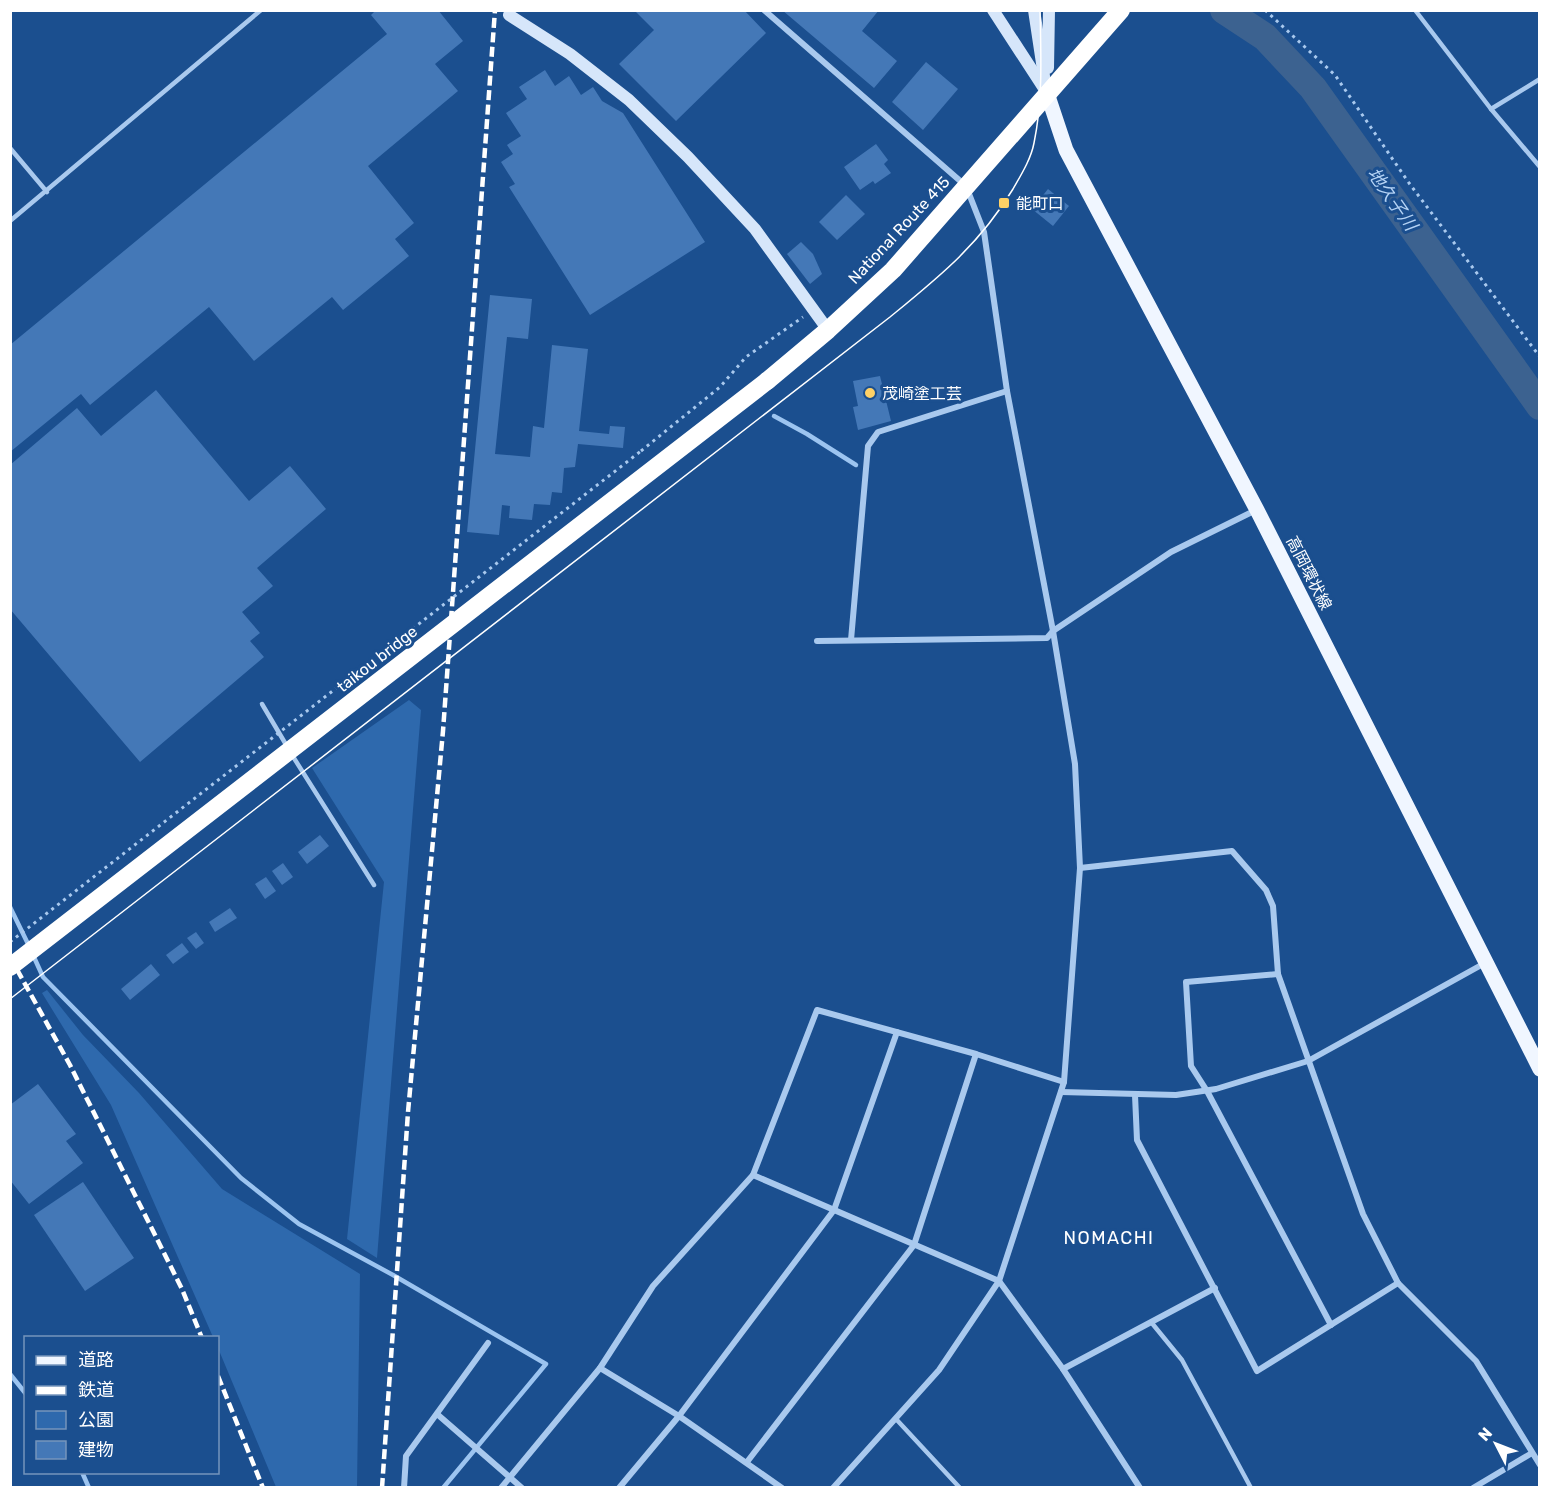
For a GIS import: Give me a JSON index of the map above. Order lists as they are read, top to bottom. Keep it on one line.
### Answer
{"streets":{"highway":["National Route 415","taikou bridge"],"main road":["高岡環状線"]},"crossings":[["National Route 415","高岡環状線"],["National Route 415","taikou bridge"]],"districts":["NOMACHI"],"water":["地久子川"],"places":{"transit":["能町口"],"other":["茂崎塗工芸"]},"legend":["道路","鉄道","公園","建物"],"north":"top left"}
